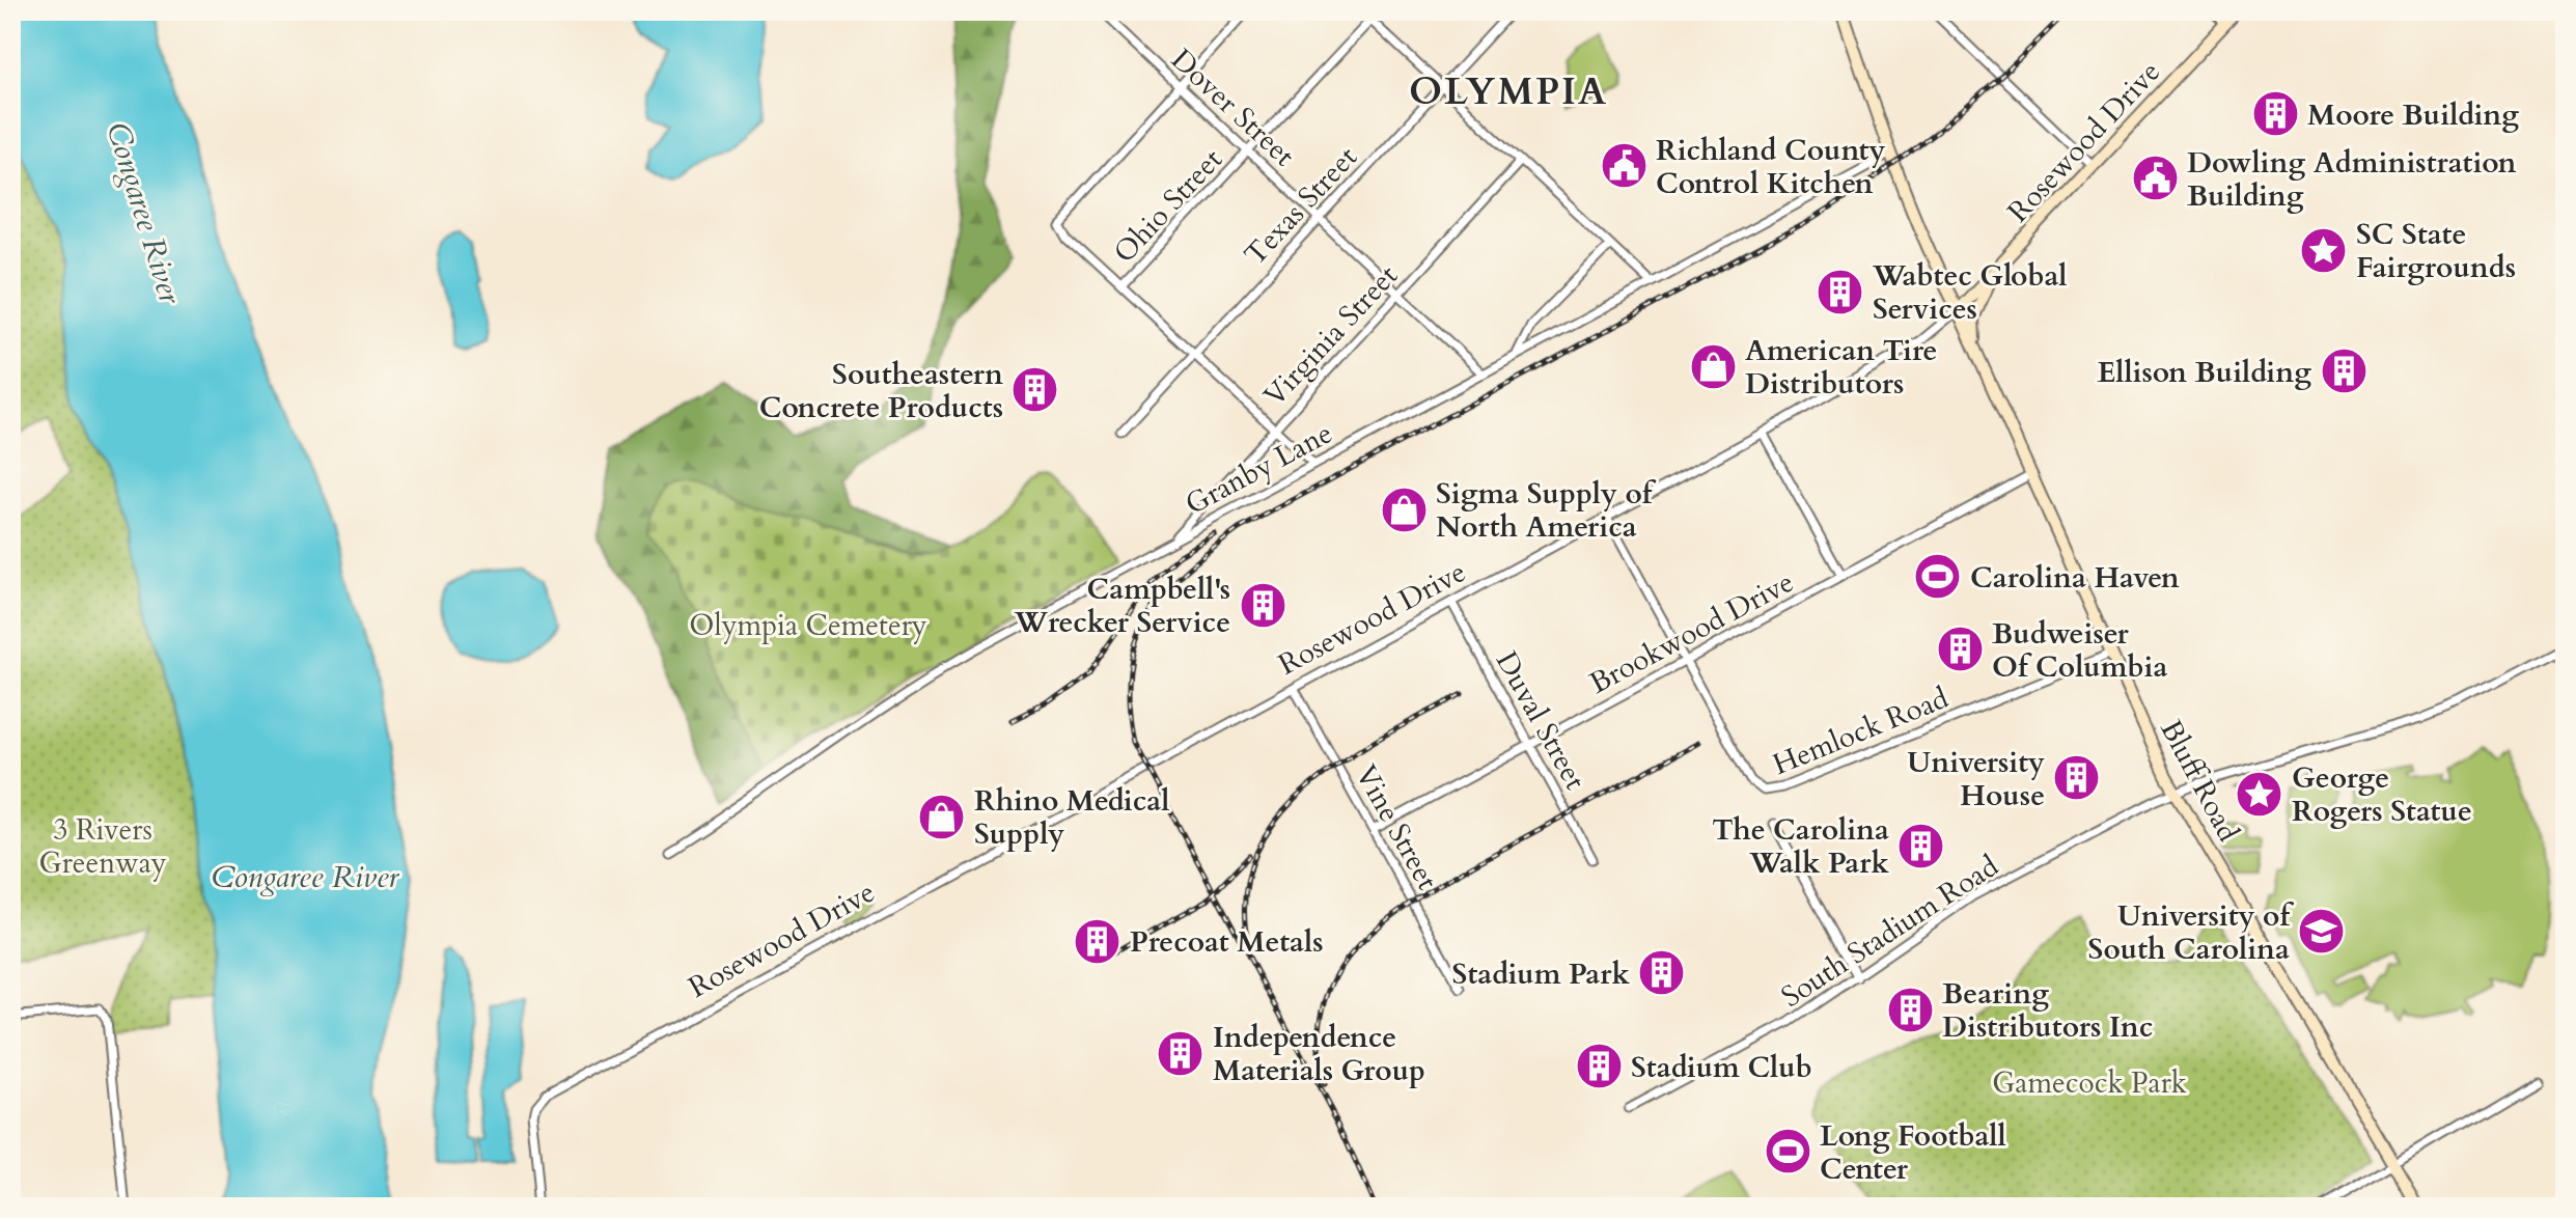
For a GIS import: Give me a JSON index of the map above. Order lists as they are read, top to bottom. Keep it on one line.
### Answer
{"streets":{"main road":["Rosewood Drive","Bluff Road"],"street":["Dover Street","Ohio Street","Texas Street","Virginia Street","Granby Lane","Brookwood Drive","Duval Street","Hemlock Road","Vine Street","South Stadium Road"]},"crossings":[["Dover Street","Ohio Street"],["Dover Street","Texas Street"],["Dover Street","Virginia Street"],["Dover Street","Granby Lane"],["Rosewood Drive","Duval Street"],["Rosewood Drive","Bluff Road"],["Rosewood Drive","Vine Street"],["Virginia Street","Granby Lane"],["Granby Lane","Bluff Road"],["Brookwood Drive","Duval Street"],["Brookwood Drive","Hemlock Road"],["Brookwood Drive","Bluff Road"],["Brookwood Drive","Vine Street"],["Hemlock Road","Bluff Road"],["Bluff Road","South Stadium Road"]],"districts":["OLYMPIA"],"water":["Congaree River"],"parks":["Olympia Cemetery","3 Rivers Greenway","Gamecock Park"],"places":{"building":["Moore Building","Wabtec Global Services","Ellison Building","Southeastern Concrete Products","Campbell's Wrecker Service","Budweiser Of Columbia","University House","The Carolina Walk Park","Precoat Metals","Stadium Park","Bearing Distributors Inc","Independence Materials Group","Stadium Club"],"public building":["Richland County Control Kitchen","Dowling Administration Building"],"place":["SC State Fairgrounds","George Rogers Statue"],"shop":["American Tire Distributors","Sigma Supply of North America","Rhino Medical Supply"],"sports":["Carolina Haven","Long Football Center"],"school or university":["University of South Carolina"]}}
